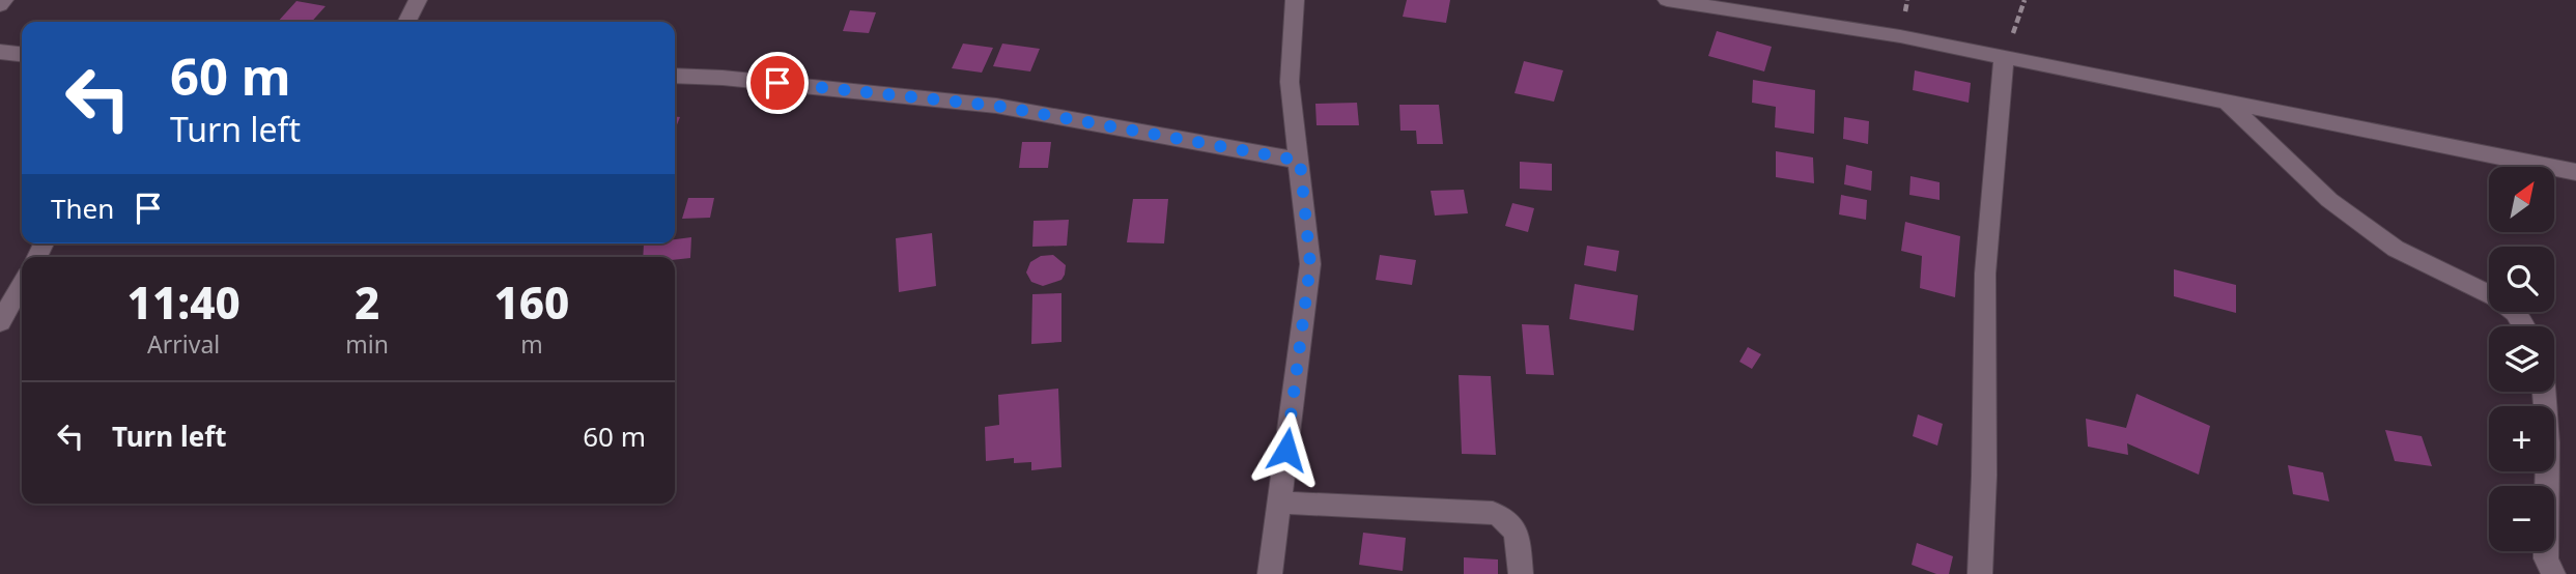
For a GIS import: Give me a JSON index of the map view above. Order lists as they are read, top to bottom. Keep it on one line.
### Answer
{"north":"top right","page":{"turn":["60 m","Turn left"],"map_buttons":["+","−"],"then":"Then","eta":["11:40","Arrival","2","min","160","m"],"list":[{"name":"Turn left","value":"60 m"}]}}
